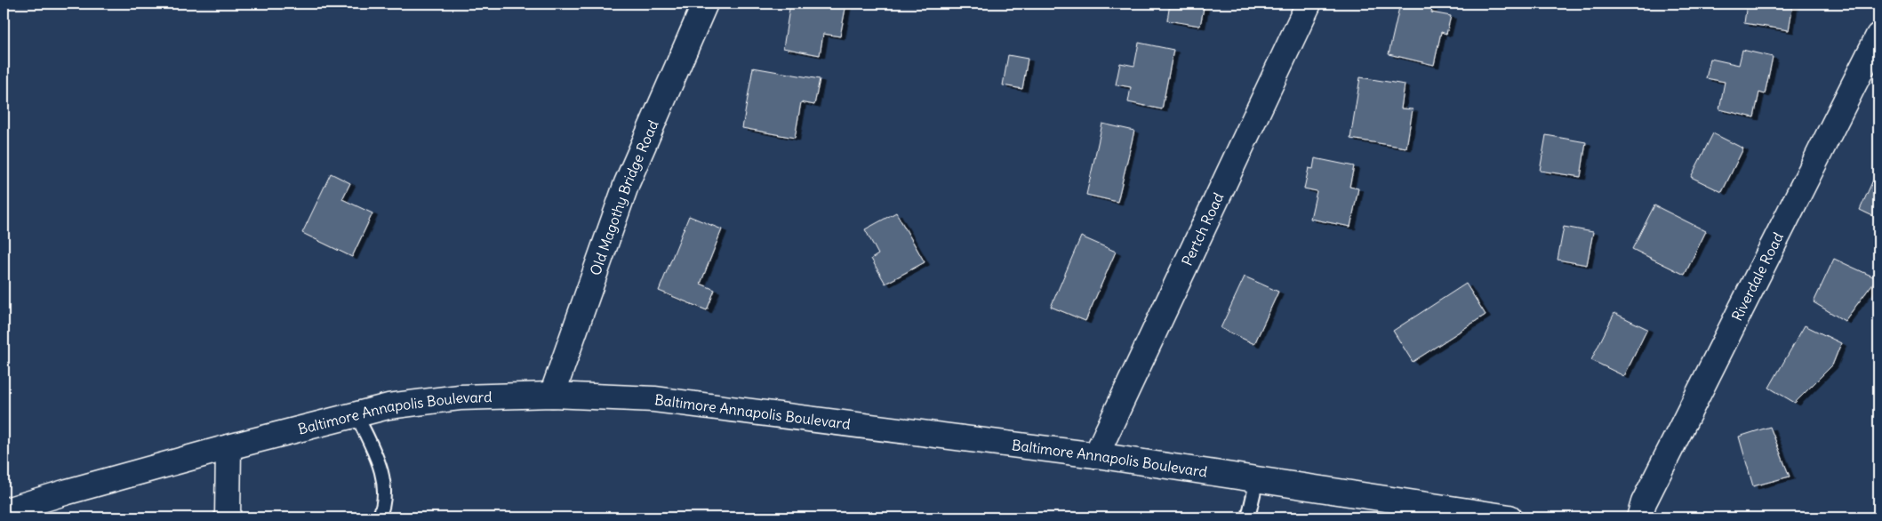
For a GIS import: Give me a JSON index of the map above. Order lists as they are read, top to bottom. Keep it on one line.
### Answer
{"streets":{"main road":["Old Magothy Bridge Road","Pertch Road","Riverdale Road","Baltimore Annapolis Boulevard"]},"crossings":[["Old Magothy Bridge Road","Baltimore Annapolis Boulevard"],["Pertch Road","Baltimore Annapolis Boulevard"]]}
